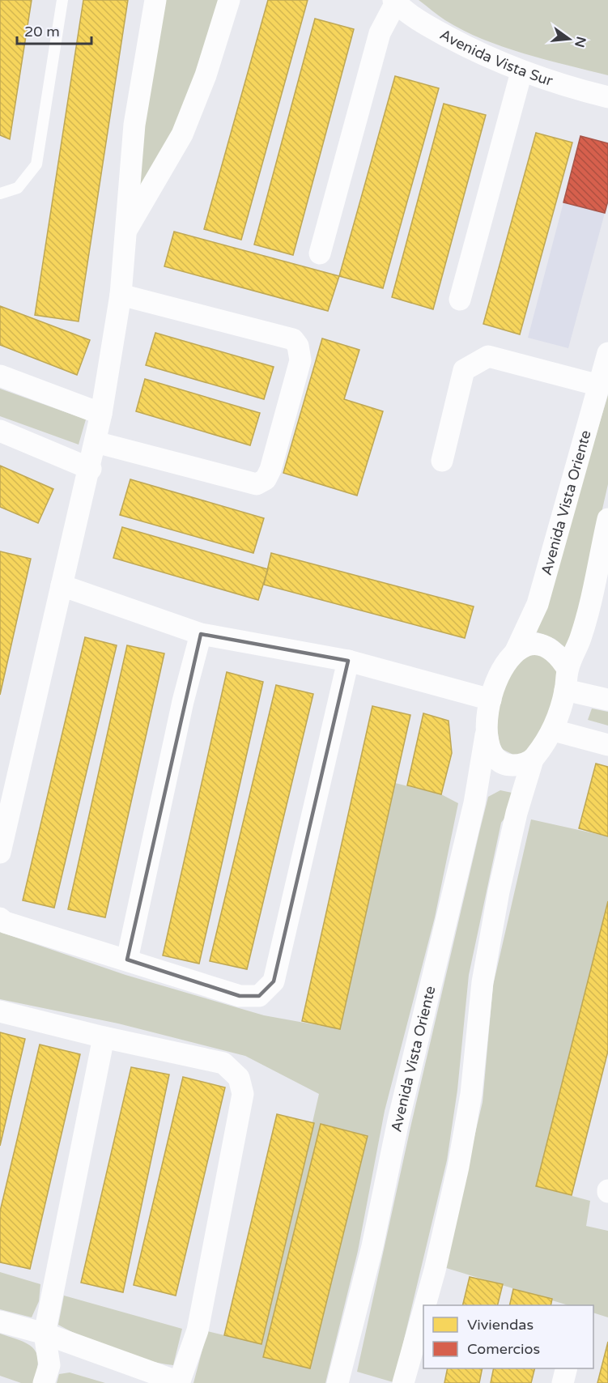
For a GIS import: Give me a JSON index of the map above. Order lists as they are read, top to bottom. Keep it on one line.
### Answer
{"streets":{"street":["Avenida Vista Sur","Avenida Vista Oriente"]},"legend":["Viviendas","Comercios"],"scale_bar":"20 m","north":"right"}
